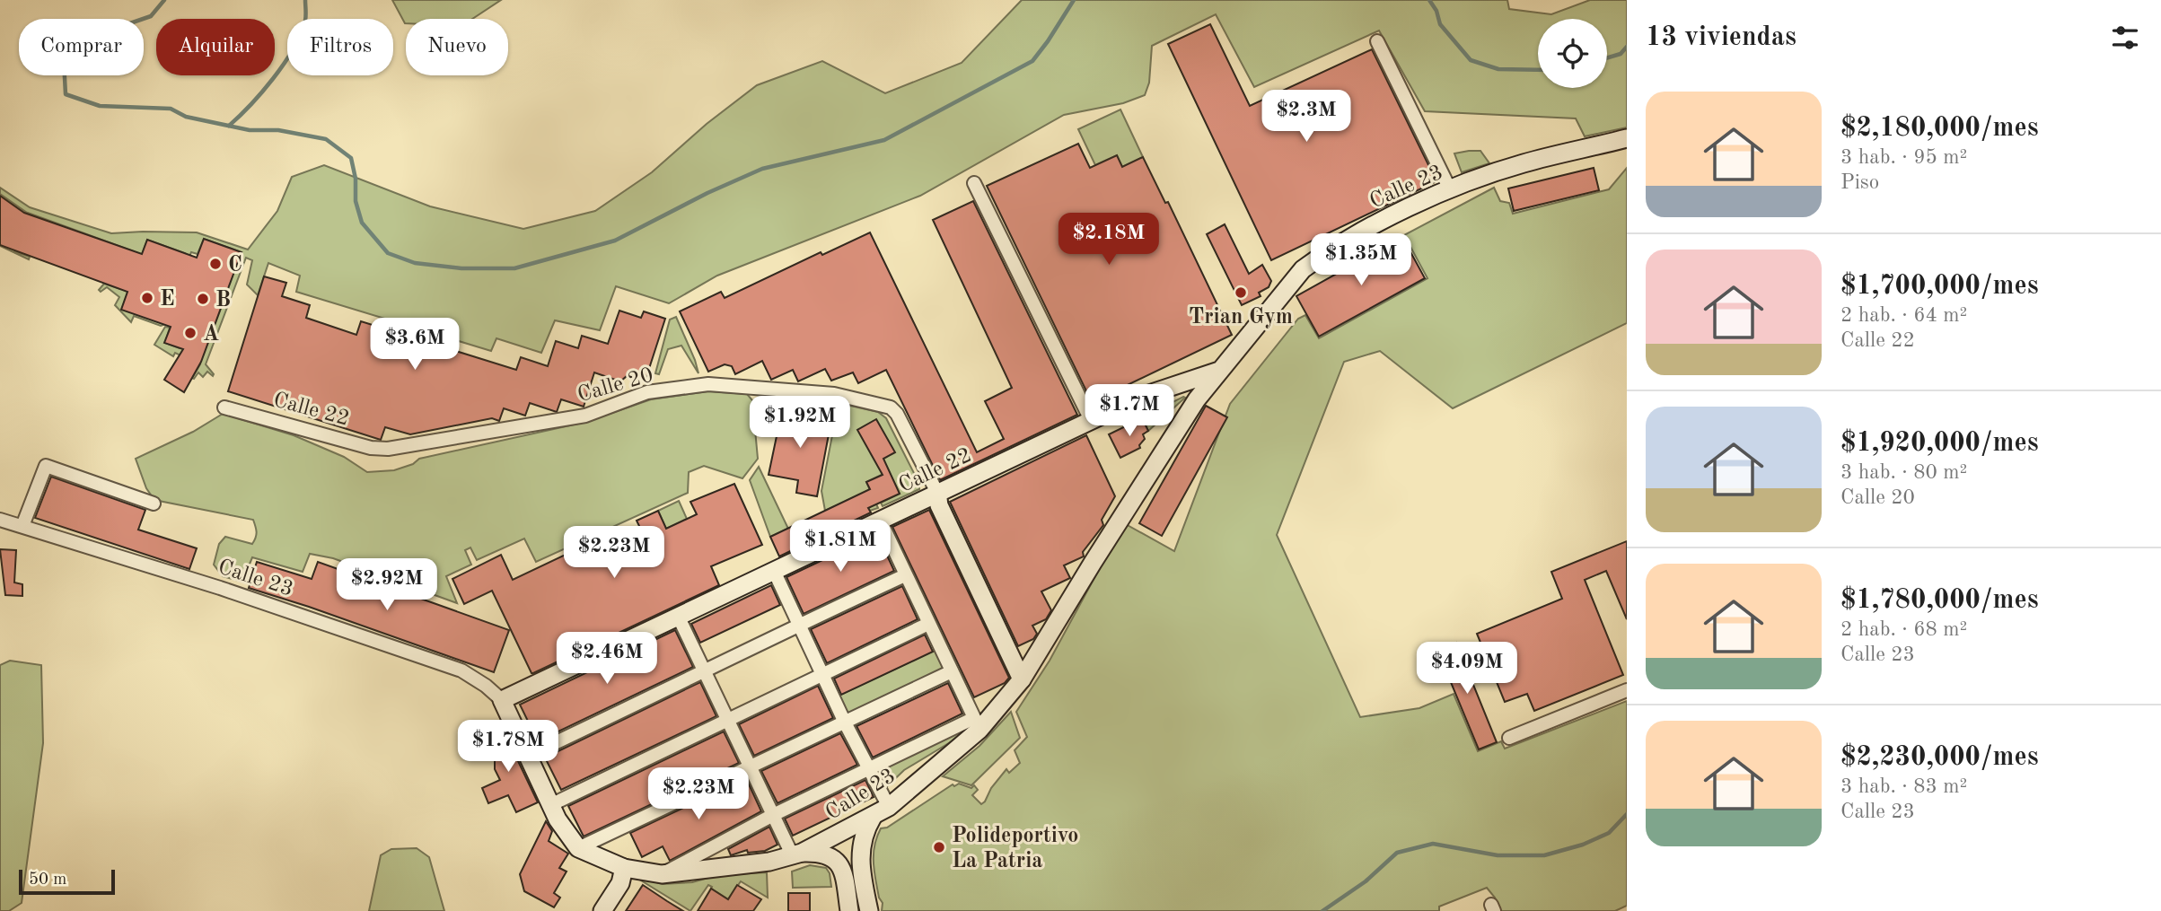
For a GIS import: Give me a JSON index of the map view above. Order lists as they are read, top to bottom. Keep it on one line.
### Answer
{"streets":{"main road":["Calle 23","Calle 22"],"street":["Calle 20"]},"crossings":[["Calle 23","Calle 22"],["Calle 20","Calle 22"]],"places":["C","Trian Gym","E","B","A","Polideportivo La Patria"],"scale_bar":"50 m","page":{"heading":"13 viviendas","chip":["Comprar","Alquilar","Filtros","Nuevo"],"list":[{"name":"$2,180,000/mes","note":"3 hab. · 95 m² · Piso"},{"name":"$1,700,000/mes","note":"2 hab. · 64 m² · Calle 22"},{"name":"$1,920,000/mes","note":"3 hab. · 80 m² · Calle 20"},{"name":"$1,780,000/mes","note":"2 hab. · 68 m² · Calle 23"},{"name":"$2,230,000/mes","note":"3 hab. · 83 m² · Calle 23"}],"price":["$2.3M","$2.18M","$1.35M","$3.6M","$1.7M","$1.92M","$1.81M","$2.23M","$2.92M","$2.46M","$4.09M","$1.78M","$2.23M"],"scale":"50 m"}}
